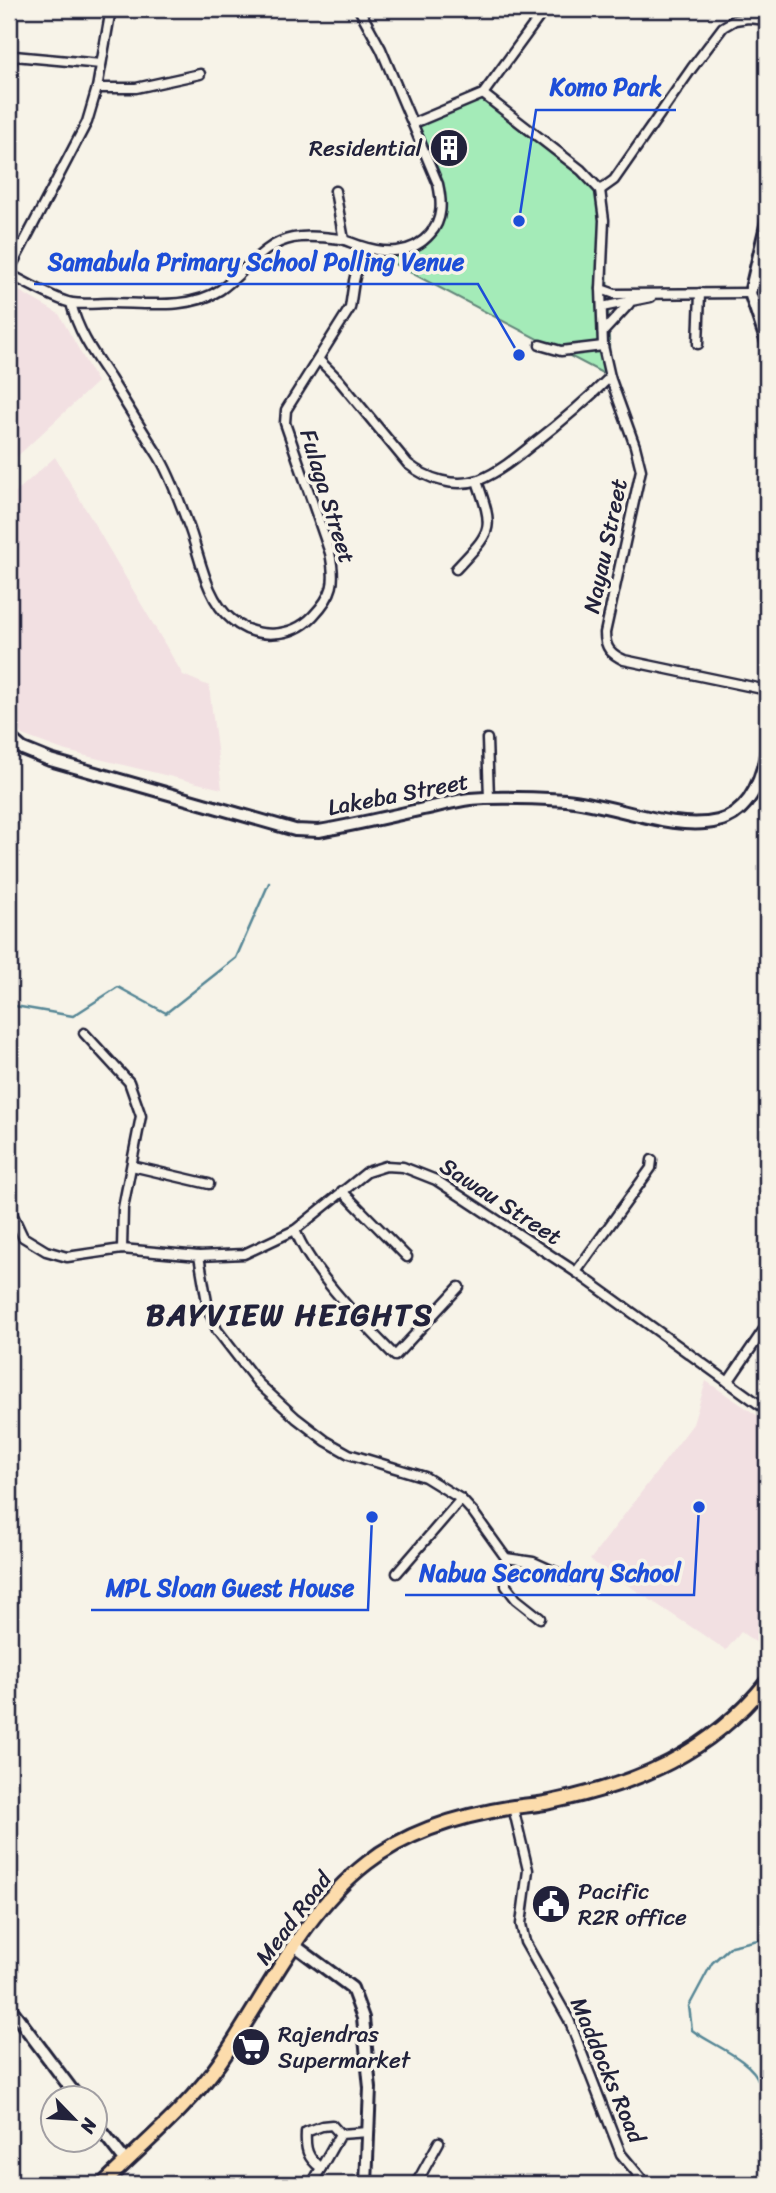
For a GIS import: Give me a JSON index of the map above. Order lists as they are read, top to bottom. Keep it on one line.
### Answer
{"streets":{"main road":["Lakeba Street","Mead Road"],"street":["Fulaga Street","Nayau Street","Sawau Street","Maddocks Road"]},"crossings":[["Mead Road","Maddocks Road"]],"districts":["BAYVIEW HEIGHTS"],"places":{"building":["Residential"],"other":["Komo Park","Samabula Primary School Polling Venue","Nabua Secondary School","MPL Sloan Guest House"],"public building":["Pacific R2R office"],"supermarket":["Rajendras Supermarket"]},"north":"bottom right"}
